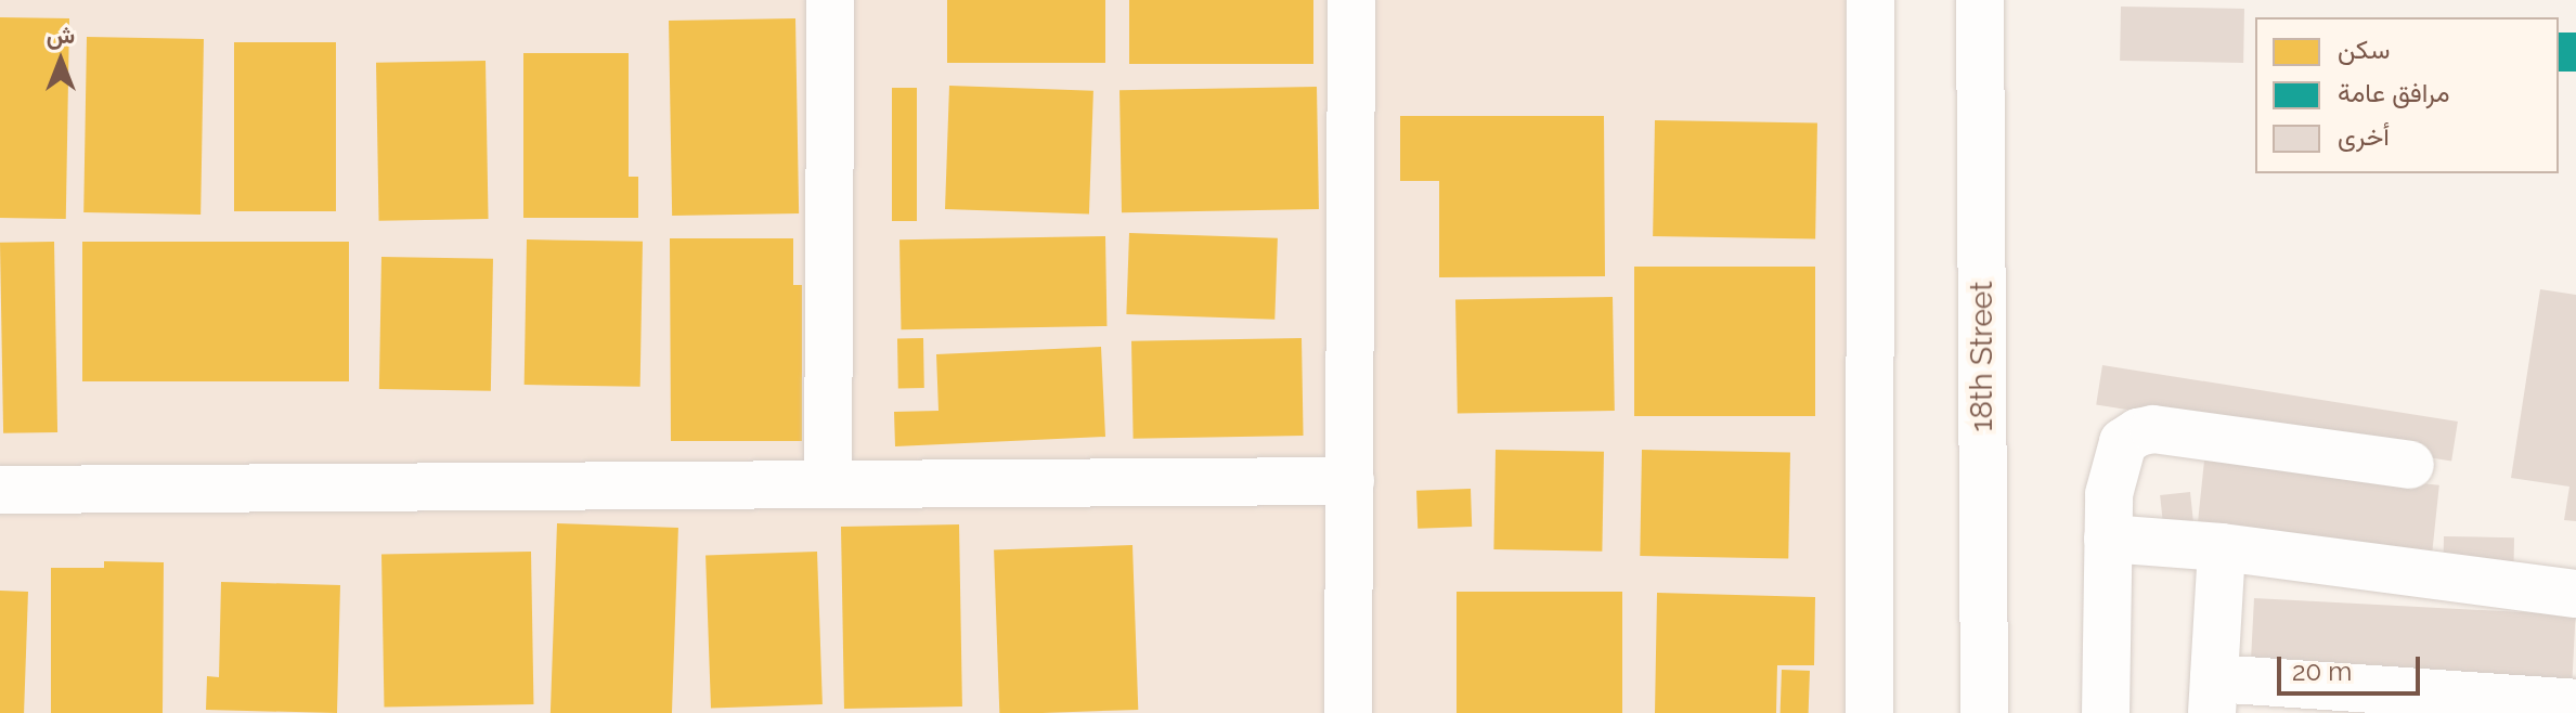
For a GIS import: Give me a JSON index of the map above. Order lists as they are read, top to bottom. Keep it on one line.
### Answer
{"streets":{"street":["18th Street"]},"legend":["سكن","مرافق عامة","أخرى"],"scale_bar":"20 m","north":"top"}
